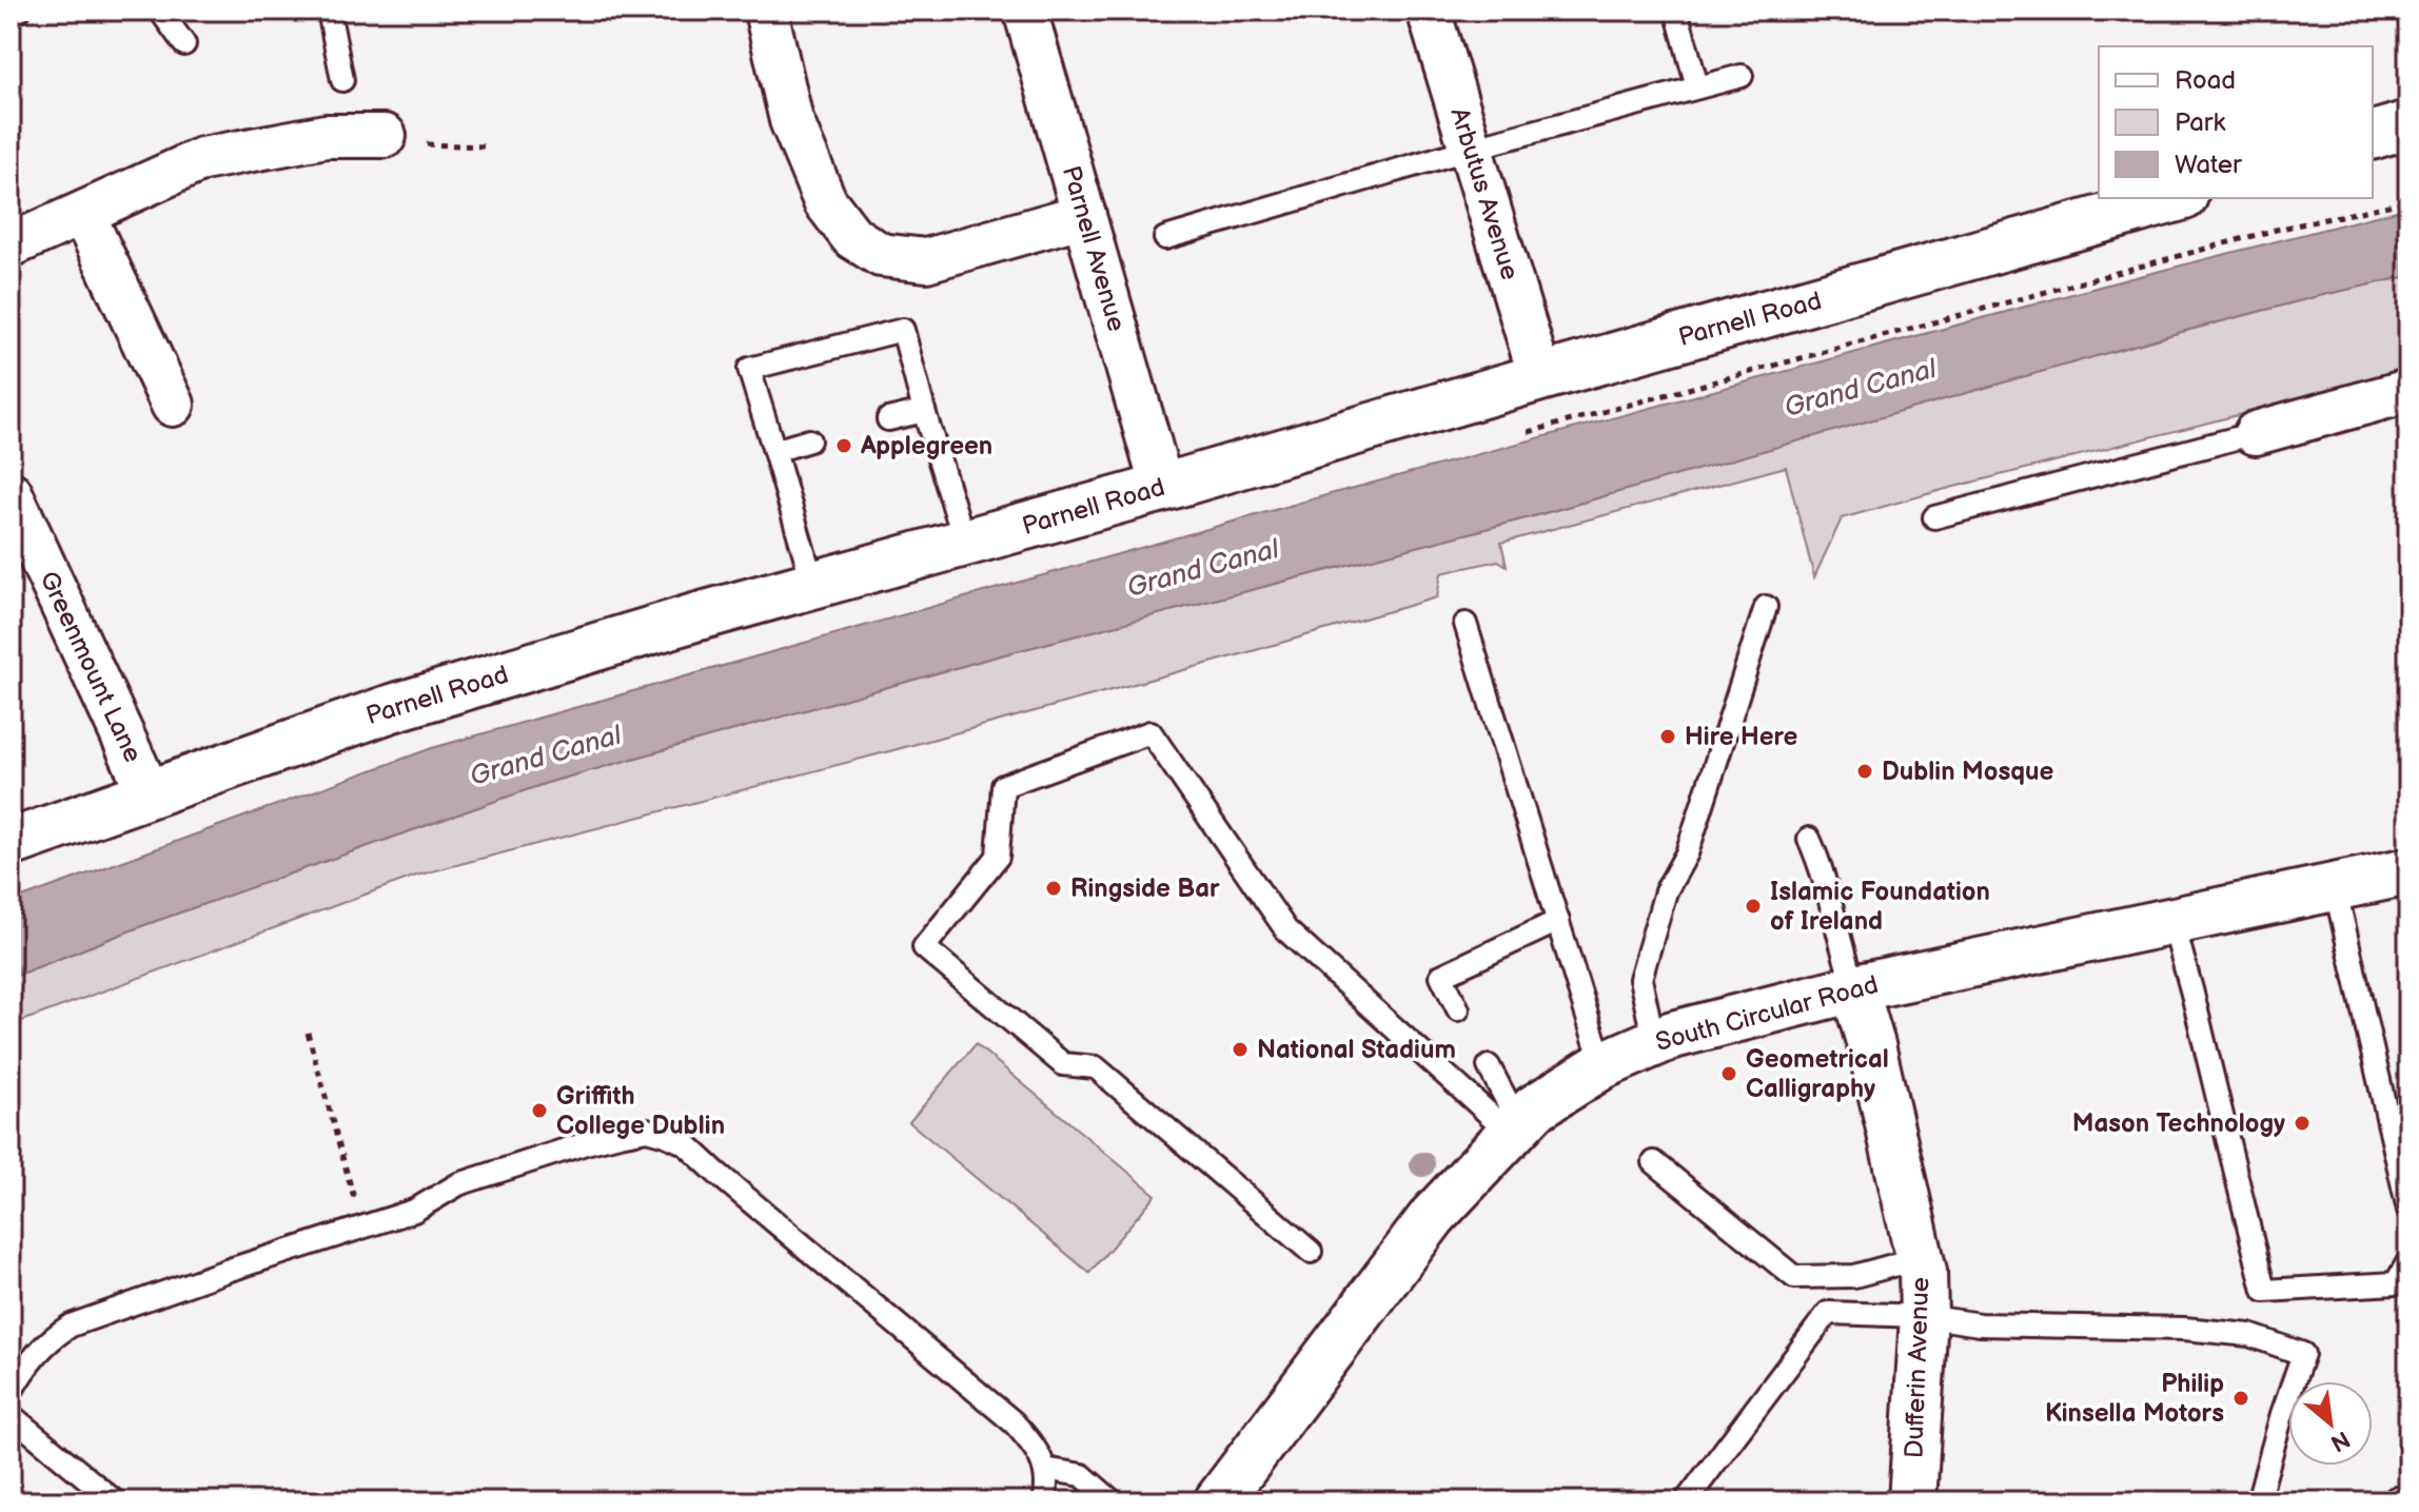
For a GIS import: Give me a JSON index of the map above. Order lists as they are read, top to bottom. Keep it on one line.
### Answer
{"streets":{"main road":["Parnell Road","South Circular Road","Dufferin Avenue"],"street":["Arbutus Avenue","Parnell Avenue","Greenmount Lane"]},"crossings":[["Arbutus Avenue","Parnell Road"],["Parnell Avenue","Parnell Road"],["Parnell Road","Greenmount Lane"],["South Circular Road","Dufferin Avenue"]],"water":["Grand Canal"],"places":["Applegreen","Hire Here","Dublin Mosque","Ringside Bar","Islamic Foundation of Ireland","National Stadium","Geometrical Calligraphy","Griffith College Dublin","Mason Technology","Philip Kinsella Motors"],"legend":["Road","Park","Water"],"north":"bottom right"}
